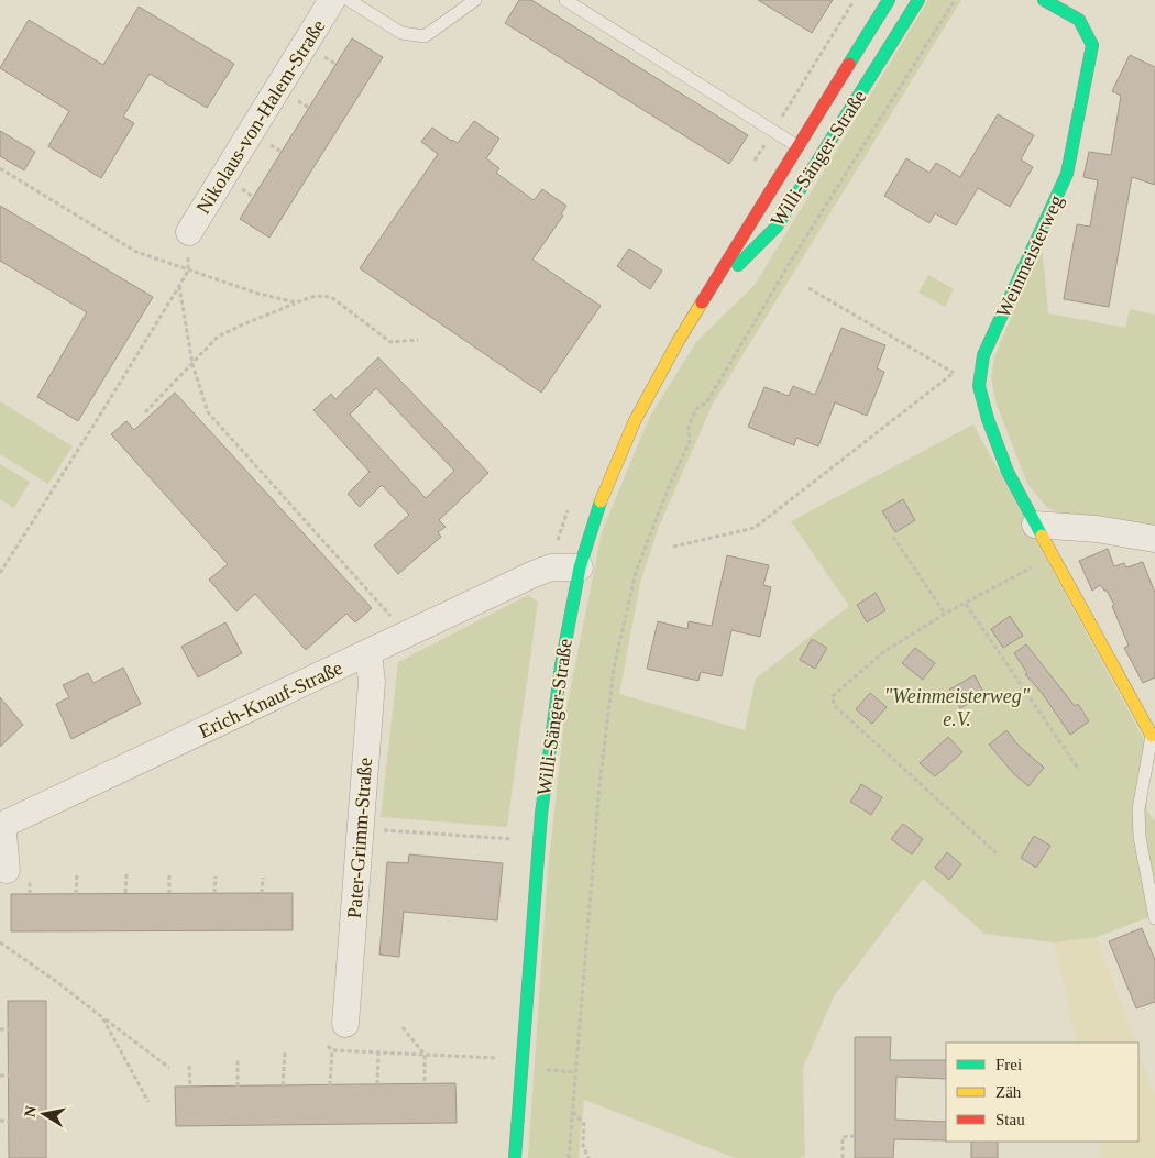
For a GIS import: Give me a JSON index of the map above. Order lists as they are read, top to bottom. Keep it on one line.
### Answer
{"streets":{"main road":["Willi-Sänger-Straße","Weinmeisterweg"],"street":["Nikolaus-von-Halem-Straße","Erich-Knauf-Straße","Pater-Grimm-Straße"]},"crossings":[["Willi-Sänger-Straße","Erich-Knauf-Straße"],["Erich-Knauf-Straße","Pater-Grimm-Straße"]],"parks":["\"Weinmeisterweg\" e.V."],"legend":["Frei","Zäh","Stau"],"north":"left"}
